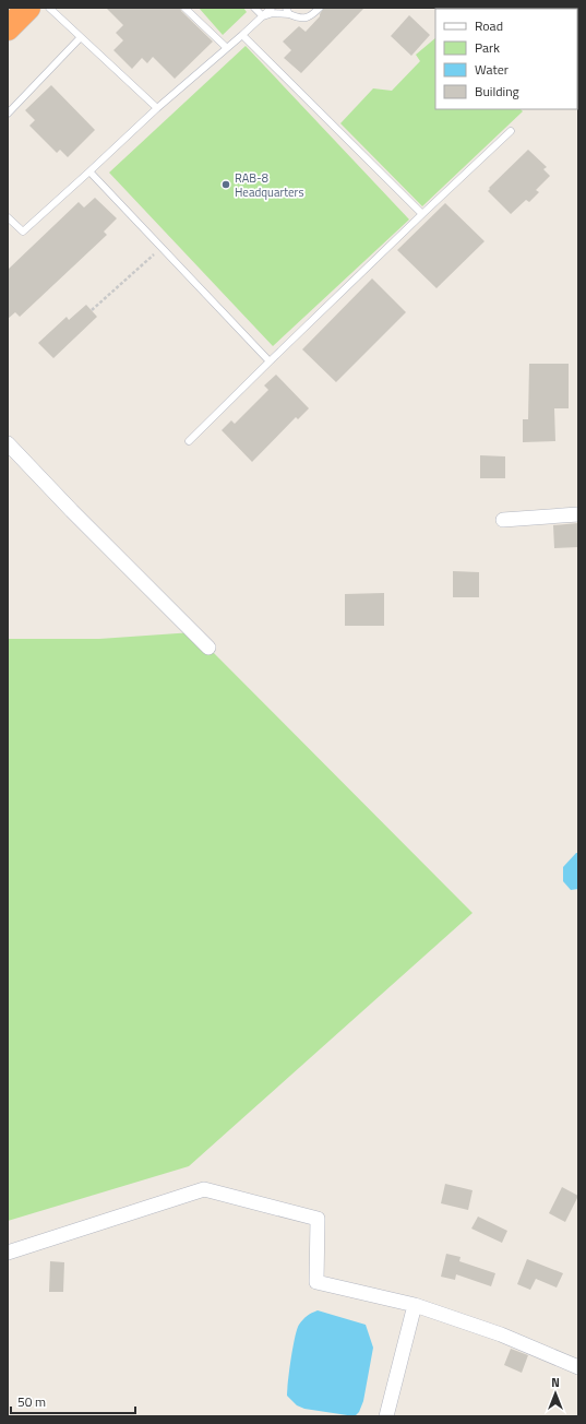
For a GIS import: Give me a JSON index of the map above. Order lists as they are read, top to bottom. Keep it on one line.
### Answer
{"places":["RAB-8 Headquarters"],"legend":["Road","Park","Water","Building"],"scale_bar":"50 m","north":"top"}
